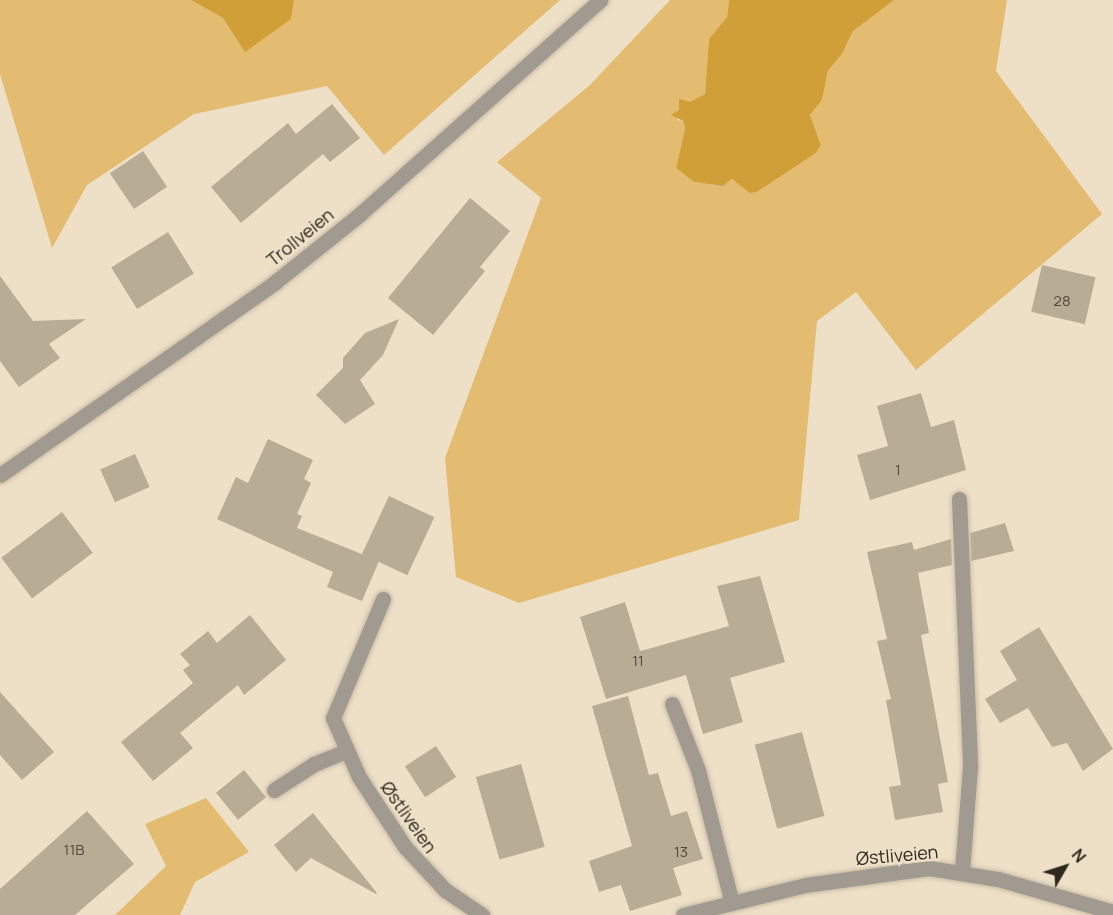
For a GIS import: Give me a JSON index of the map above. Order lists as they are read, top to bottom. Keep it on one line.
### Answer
{"streets":{"street":["Trollveien","Østliveien"]},"house_numbers":["28","1","11","11B","13"],"north":"top right"}
